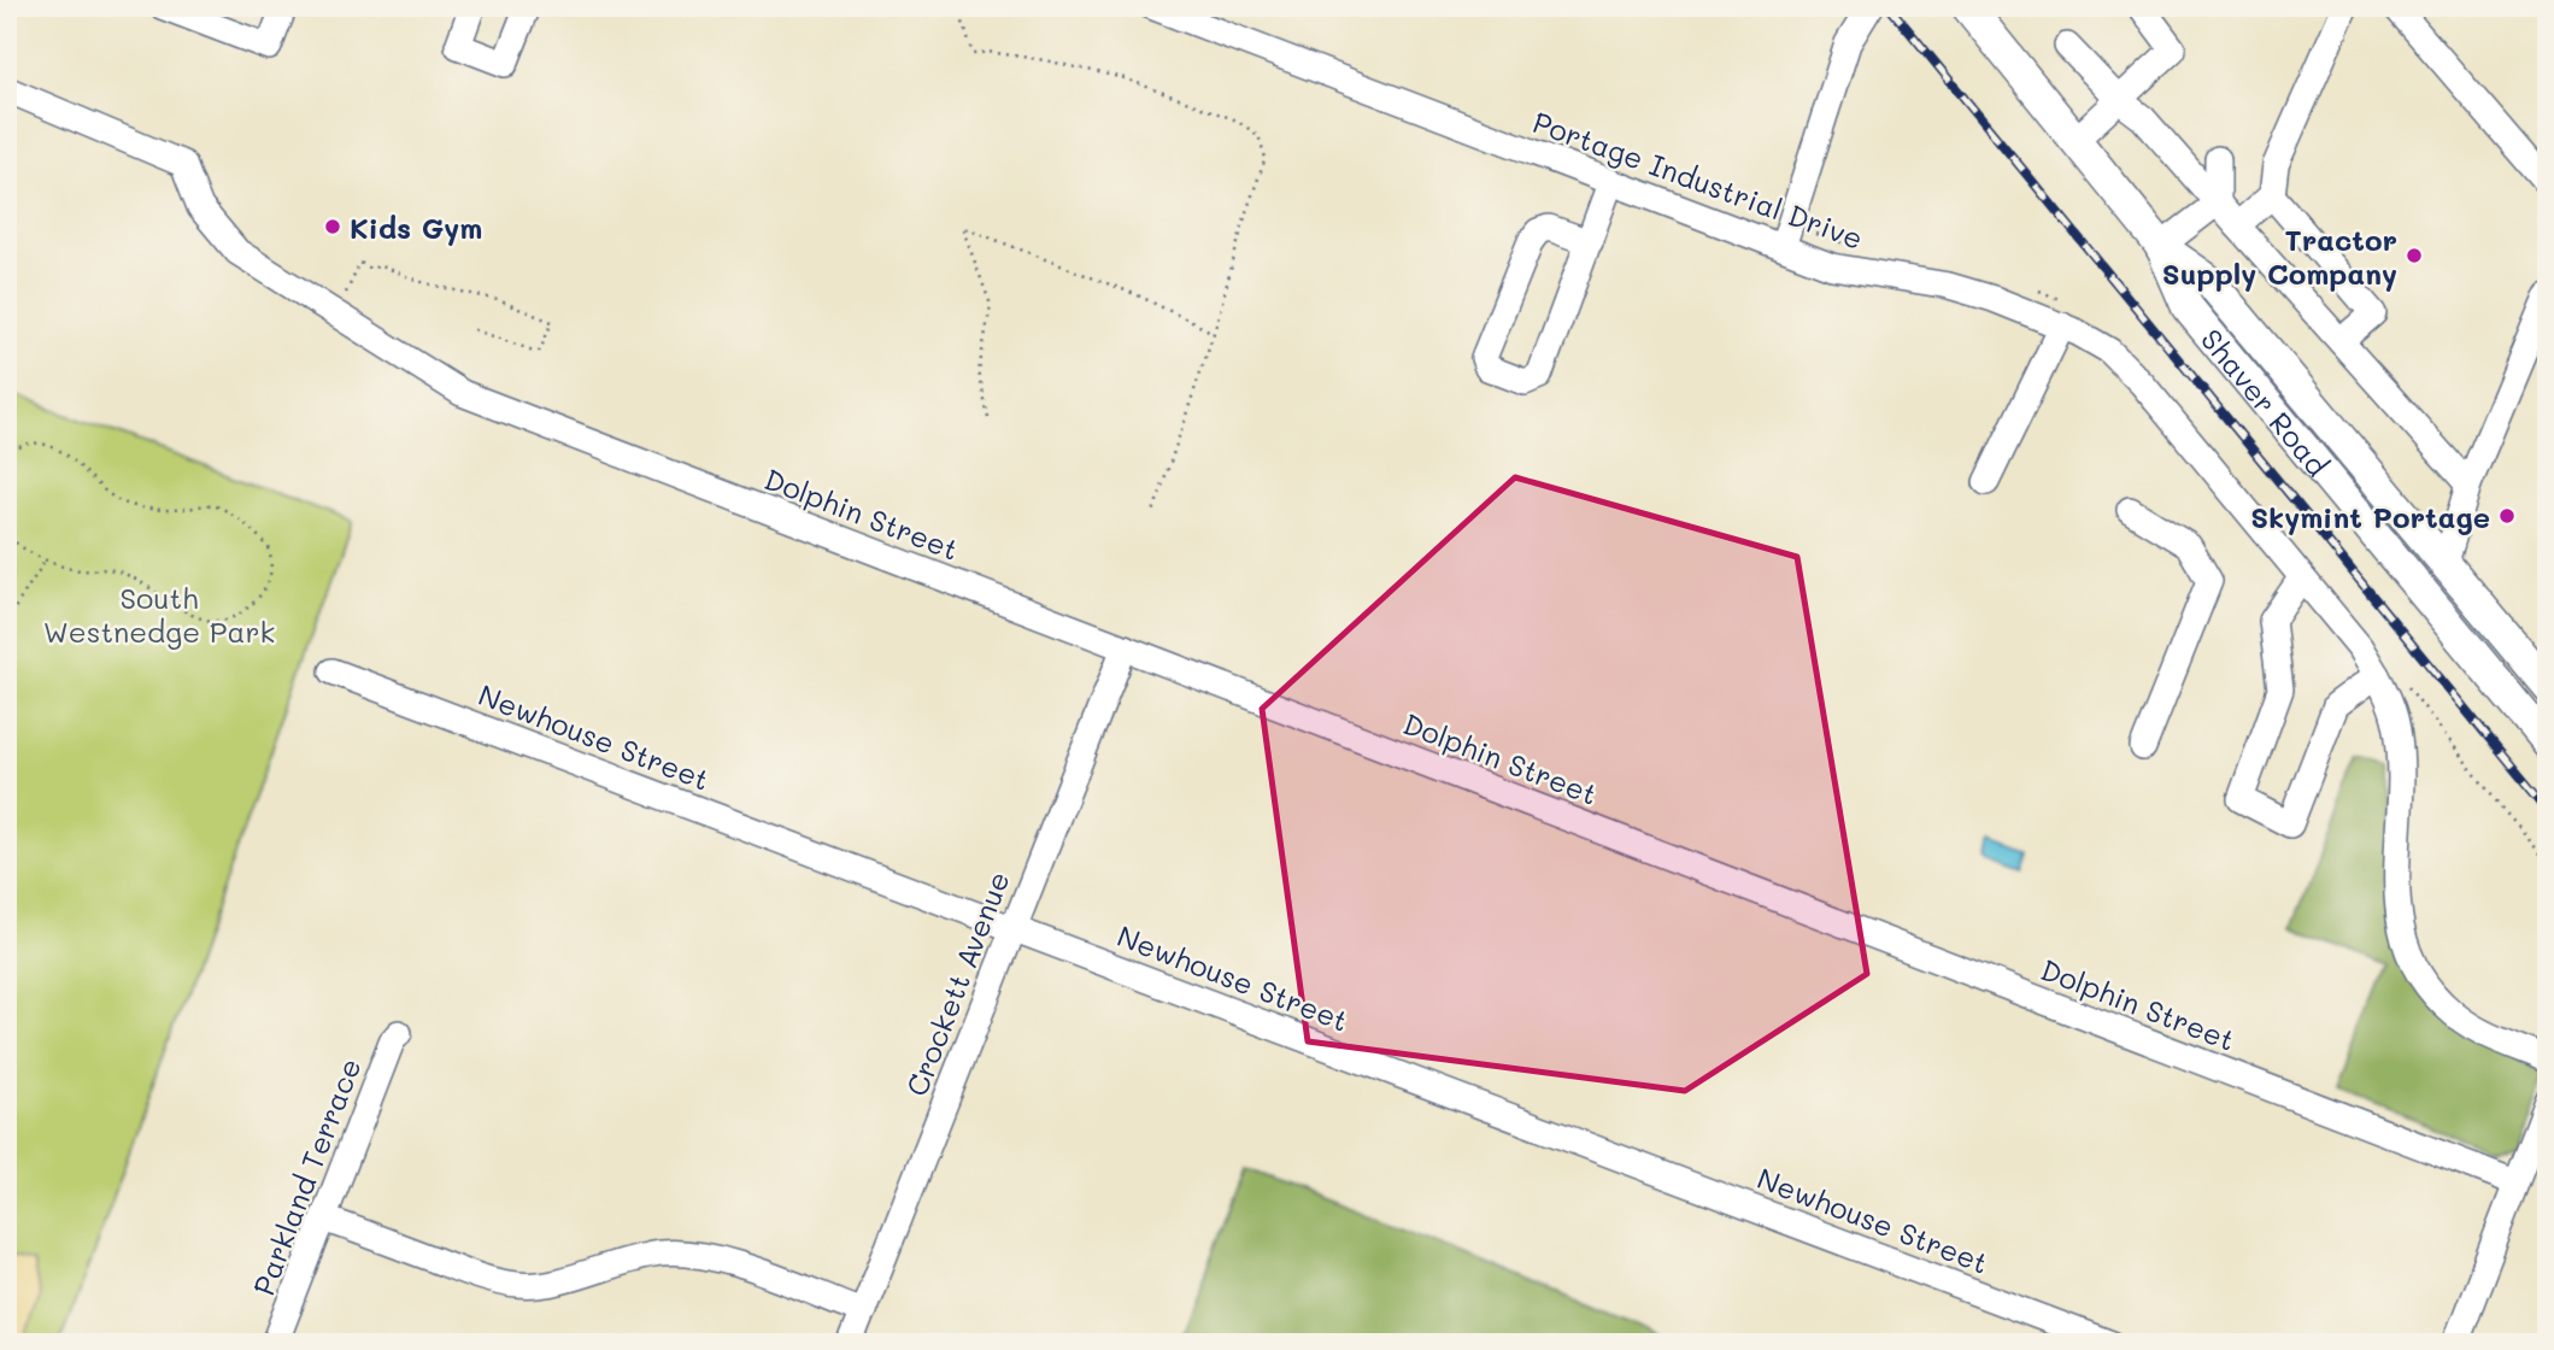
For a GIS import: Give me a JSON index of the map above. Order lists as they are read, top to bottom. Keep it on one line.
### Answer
{"streets":{"main road":["Shaver Road"],"street":["Portage Industrial Drive","Dolphin Street","Newhouse Street","Crockett Avenue","Parkland Terrace"]},"crossings":[["Dolphin Street","Crockett Avenue"],["Newhouse Street","Crockett Avenue"]],"parks":["South Westnedge Park"],"places":["Kids Gym","Tractor Supply Company","Skymint Portage"]}
